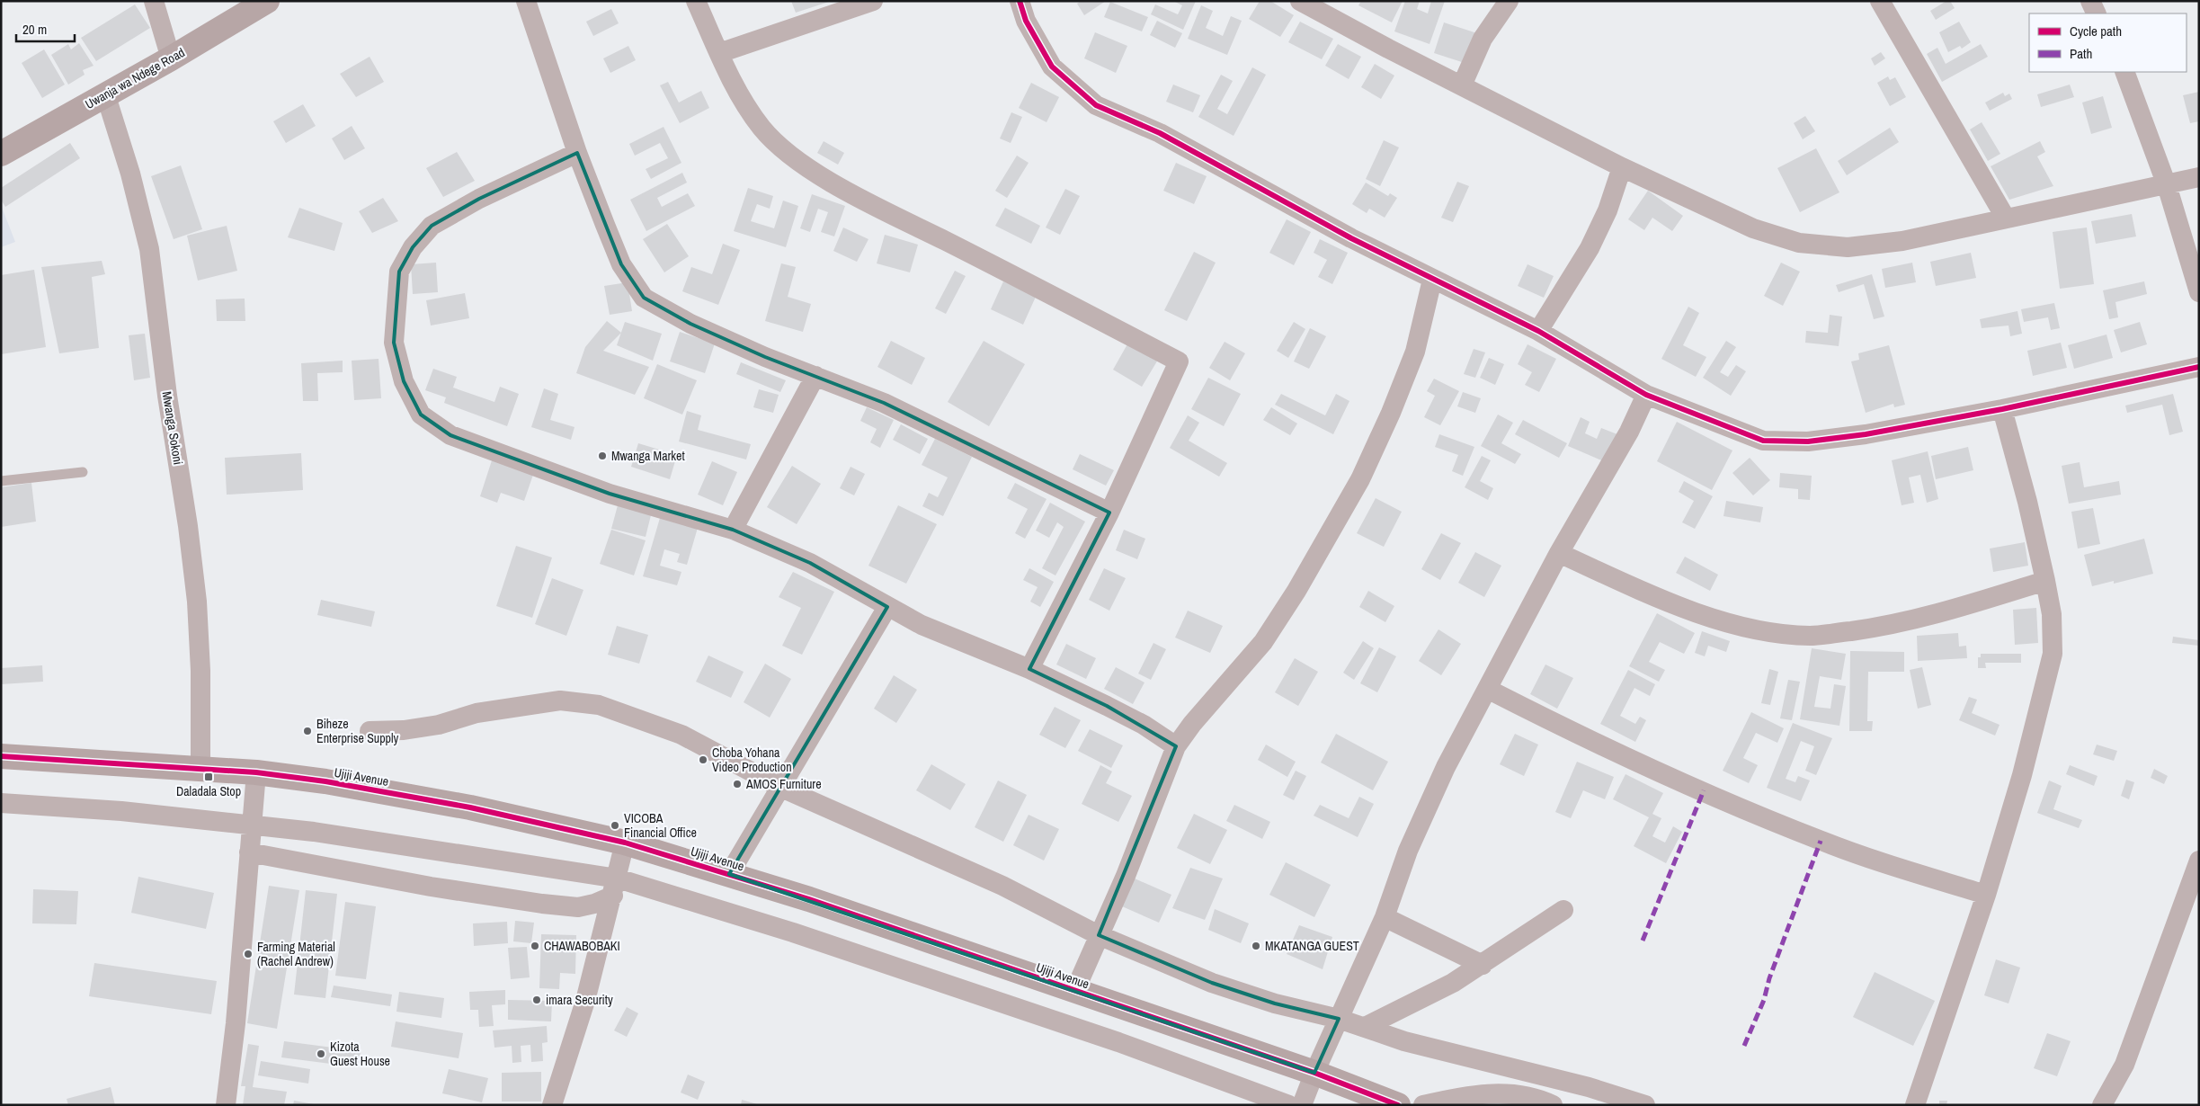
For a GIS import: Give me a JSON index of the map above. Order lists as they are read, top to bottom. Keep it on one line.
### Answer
{"streets":{"street":["Uwanja wa Ndege Road","Mwanga Sokoni","Ujiji Avenue"]},"crossings":[["Uwanja wa Ndege Road","Mwanga Sokoni"],["Mwanga Sokoni","Ujiji Avenue"]],"places":{"other":["Mwanga Market","Biheze Enterprise Supply","Choba Yohana Video Production","AMOS Furniture","VICOBA Financial Office","CHAWABOBAKI","MKATANGA GUEST","Farming Material (Rachel Andrew)","imara Security","Kizota Guest House"],"transit":["Daladala Stop"]},"legend":["Cycle path","Path"],"scale_bar":"20 m"}
